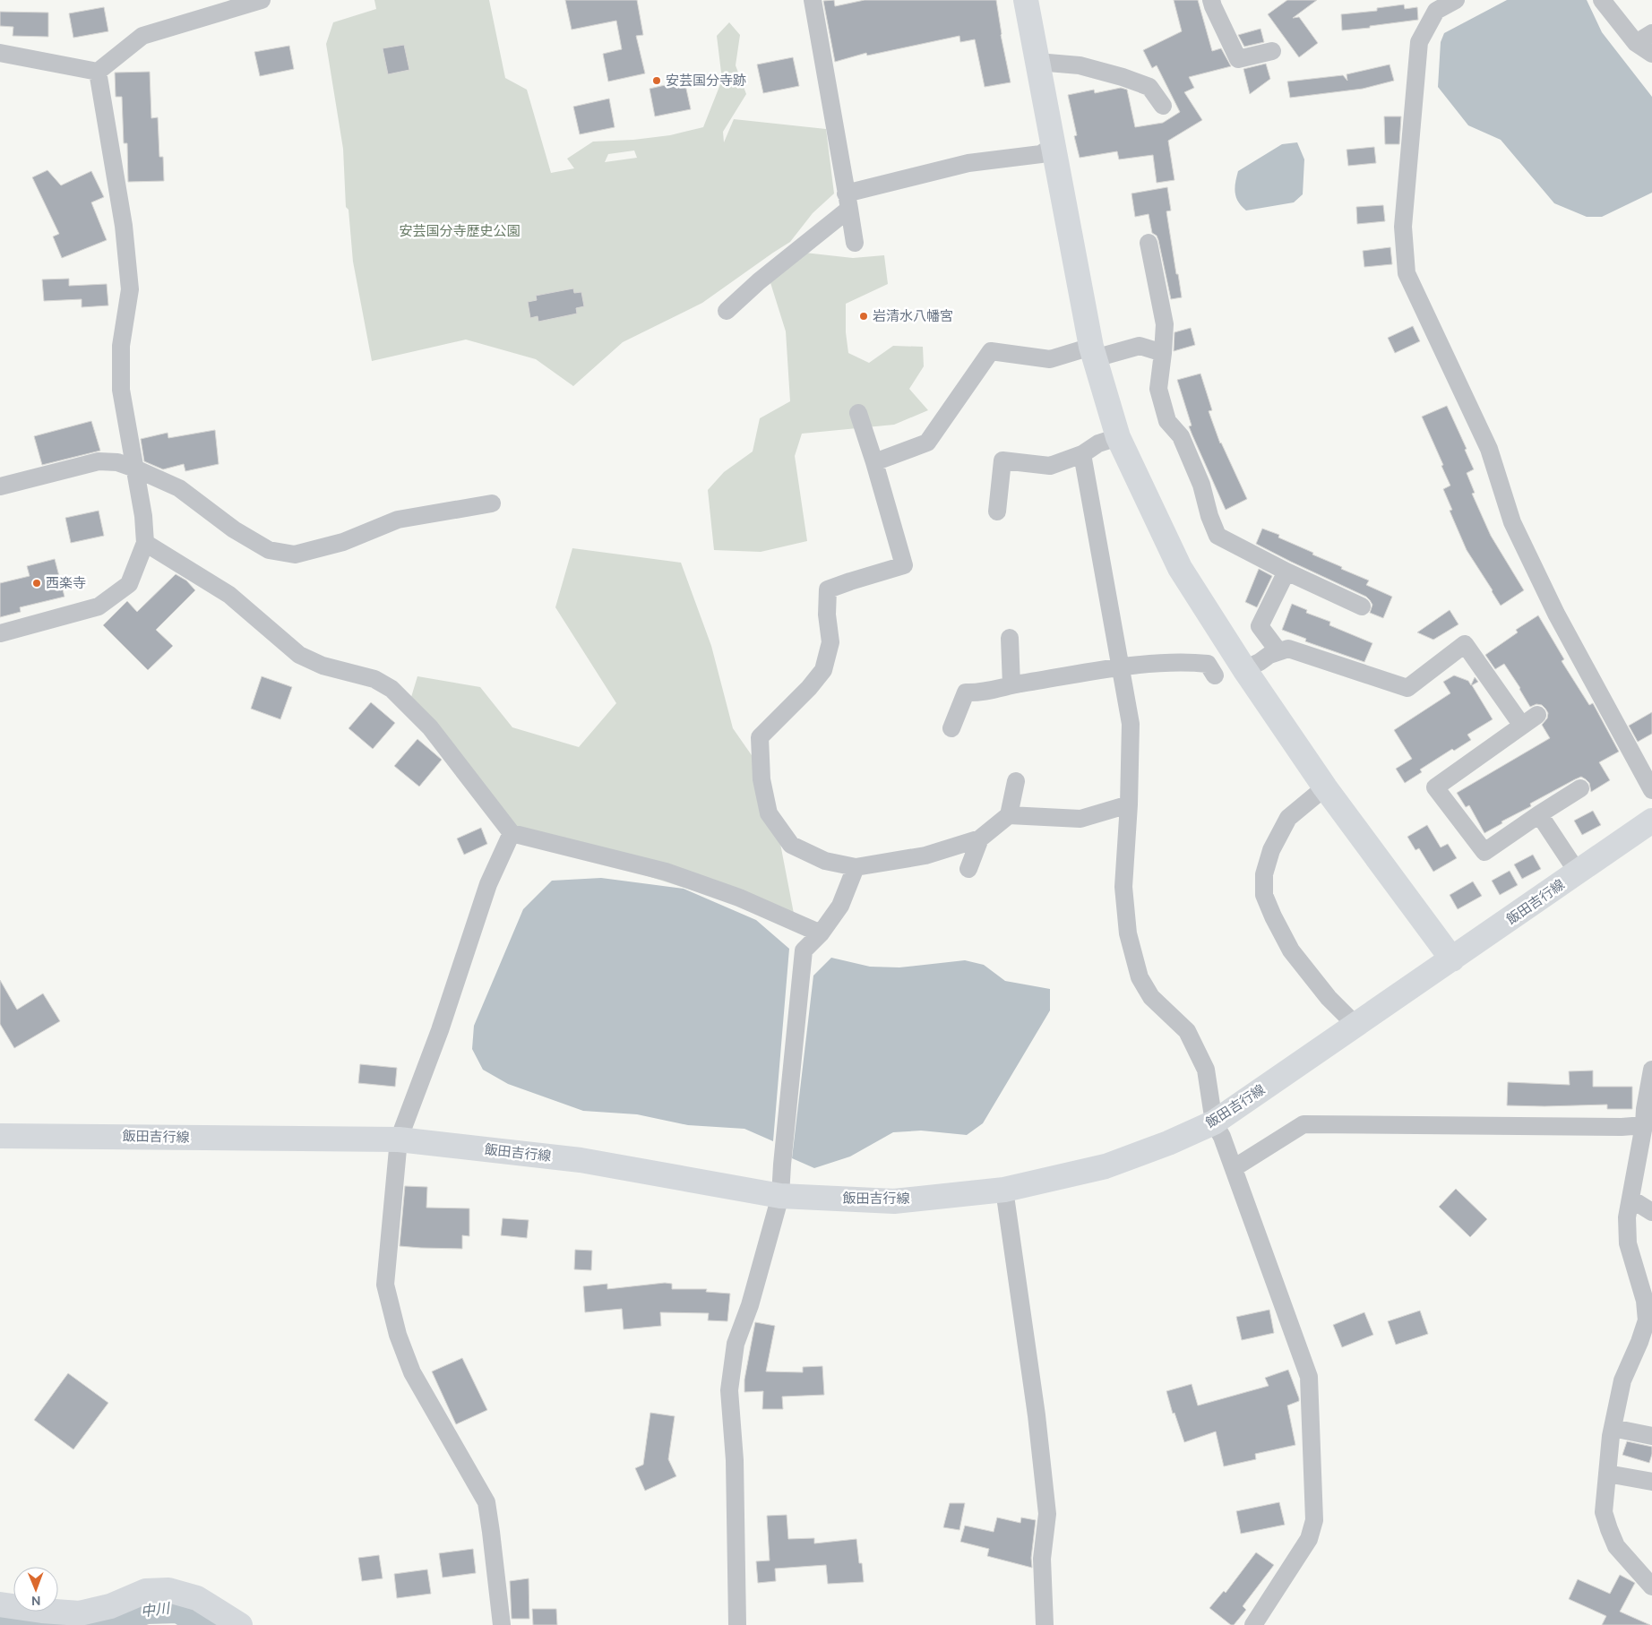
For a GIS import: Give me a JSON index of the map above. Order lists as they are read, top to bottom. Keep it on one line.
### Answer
{"streets":{"main road":["飯田吉行線"]},"water":["中川"],"parks":["安芸国分寺歴史公園"],"places":["安芸国分寺跡","岩清水八幡宮","西楽寺"],"north":"bottom"}
